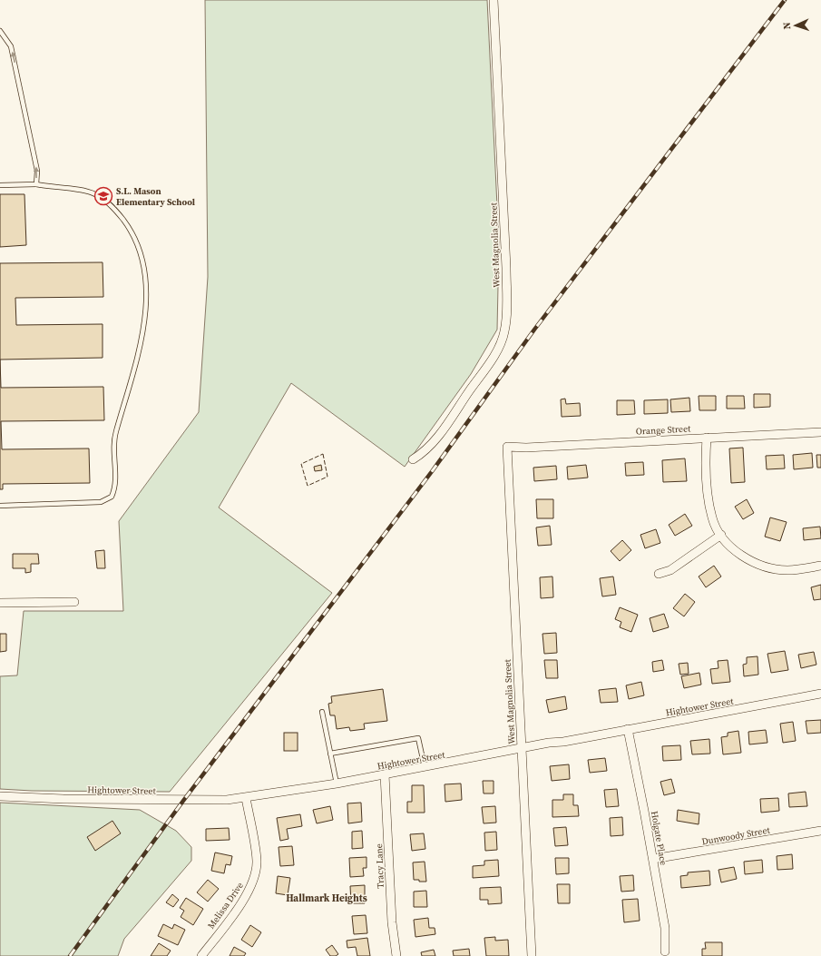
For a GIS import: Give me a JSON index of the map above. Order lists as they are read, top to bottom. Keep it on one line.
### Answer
{"streets":{"street":["West Magnolia Street","Orange Street","Hightower Street","Dunwoody Street","Holgate Place","Tracy Lane","Melissa Drive"]},"crossings":[["West Magnolia Street","Orange Street"],["West Magnolia Street","Hightower Street"],["Hightower Street","Holgate Place"],["Hightower Street","Tracy Lane"],["Hightower Street","Melissa Drive"],["Dunwoody Street","Holgate Place"]],"districts":["Hallmark Heights"],"places":{"school or university":["S.L. Mason Elementary School"]},"north":"left"}
